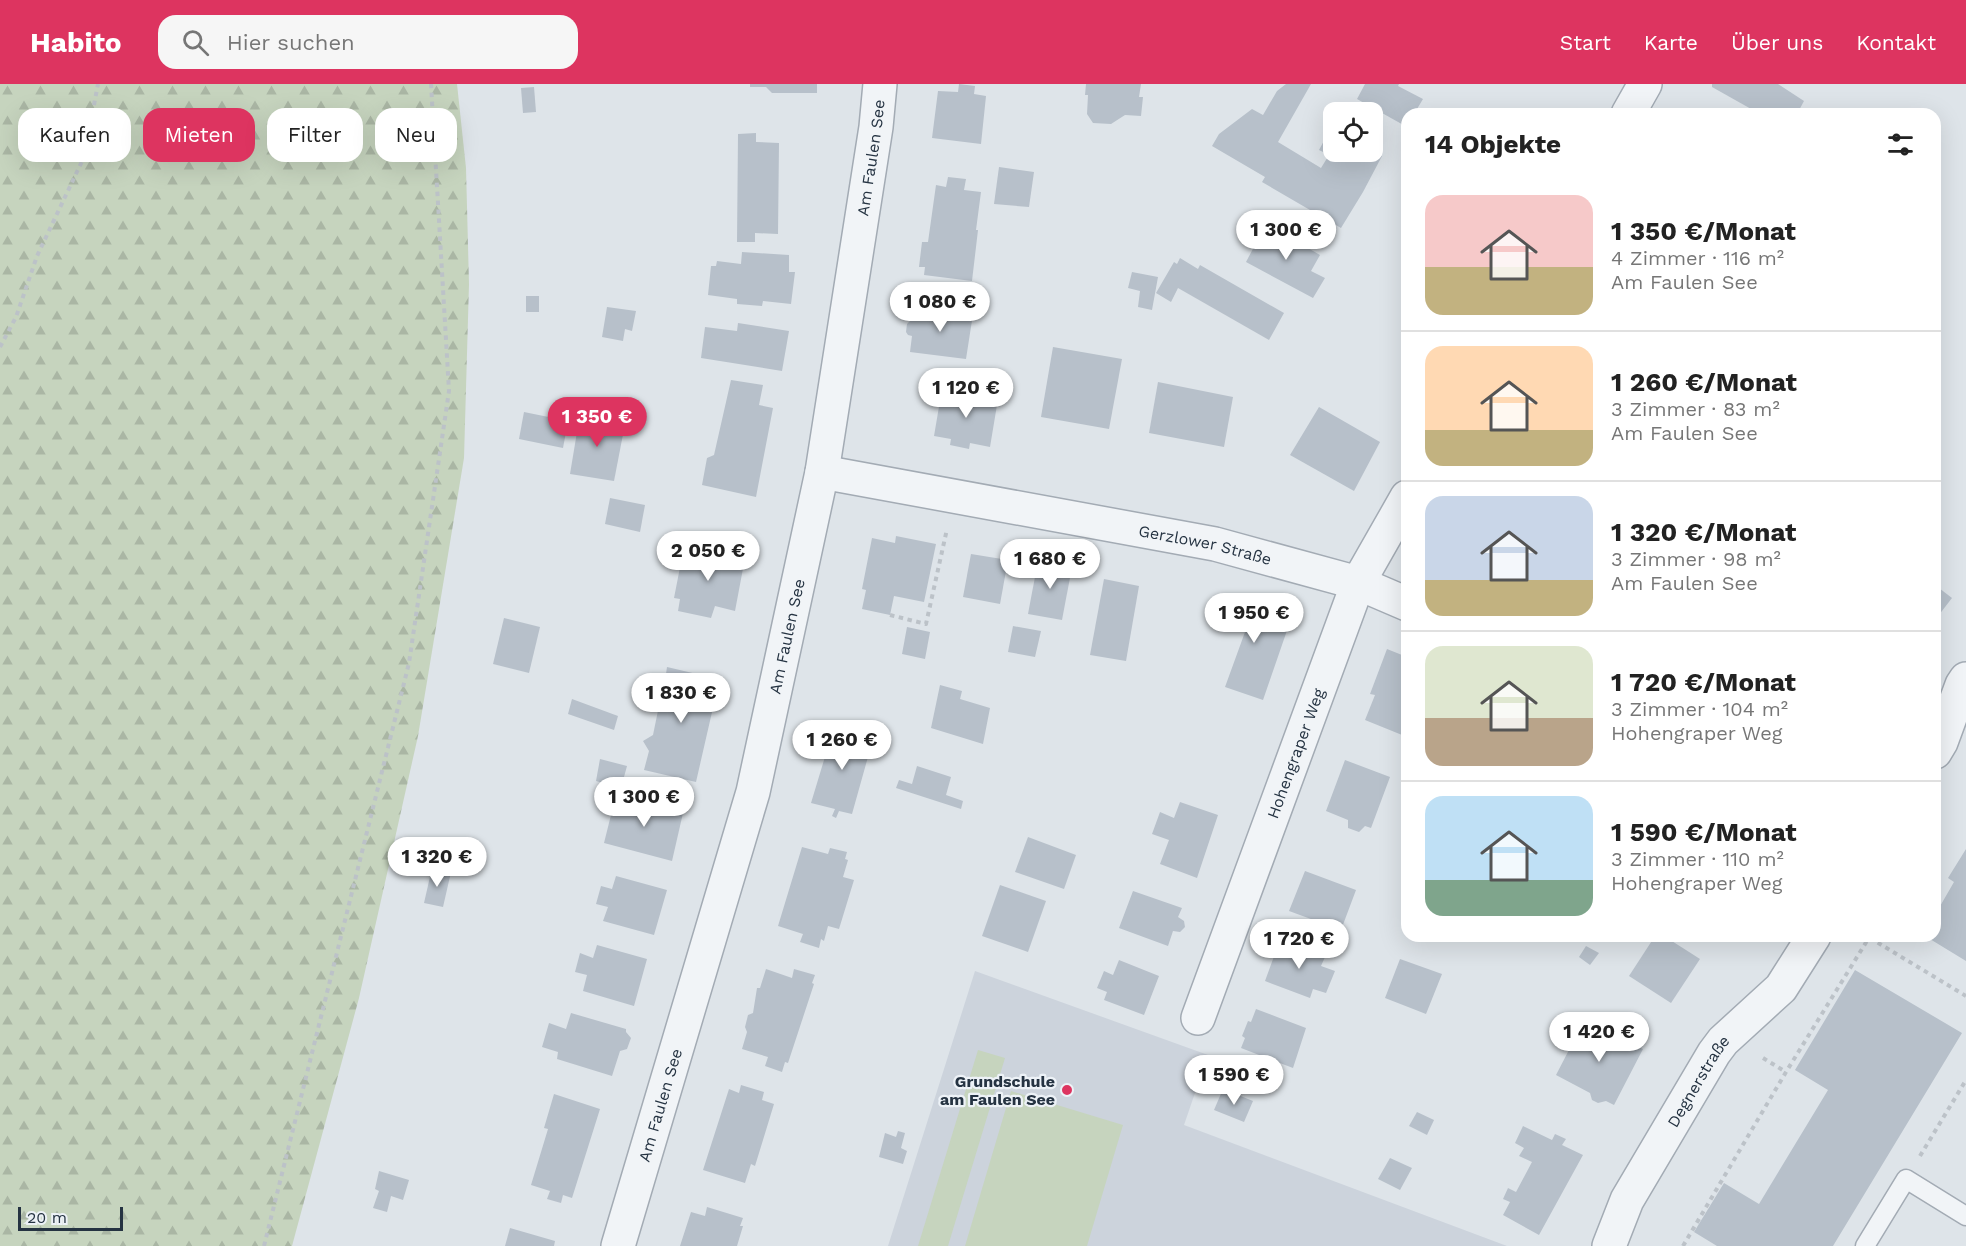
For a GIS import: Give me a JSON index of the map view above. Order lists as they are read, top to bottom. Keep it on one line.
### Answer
{"streets":{"street":["Am Faulen See","Gerzlower Straße","Hohengraper Weg","Degnerstraße"]},"crossings":[["Am Faulen See","Gerzlower Straße"],["Gerzlower Straße","Hohengraper Weg"]],"places":["Grundschule am Faulen See"],"scale_bar":"20 m","page":{"header":"Habito","search":"Hier suchen","nav":["Start","Karte","Über uns","Kontakt"],"chip":["Kaufen","Mieten","Filter","Neu"],"heading":"14 Objekte","list":[{"name":"1 350 €/Monat","note":"4 Zimmer · 116 m² · Am Faulen See"},{"name":"1 260 €/Monat","note":"3 Zimmer · 83 m² · Am Faulen See"},{"name":"1 320 €/Monat","note":"3 Zimmer · 98 m² · Am Faulen See"},{"name":"1 720 €/Monat","note":"3 Zimmer · 104 m² · Hohengraper Weg"},{"name":"1 590 €/Monat","note":"3 Zimmer · 110 m² · Hohengraper Weg"}],"price":["1 300 €","1 080 €","1 120 €","1 350 €","2 050 €","1 680 €","1 950 €","1 830 €","1 260 €","1 300 €","1 320 €","1 720 €","1 420 €","1 590 €"],"scale":"20 m"}}
